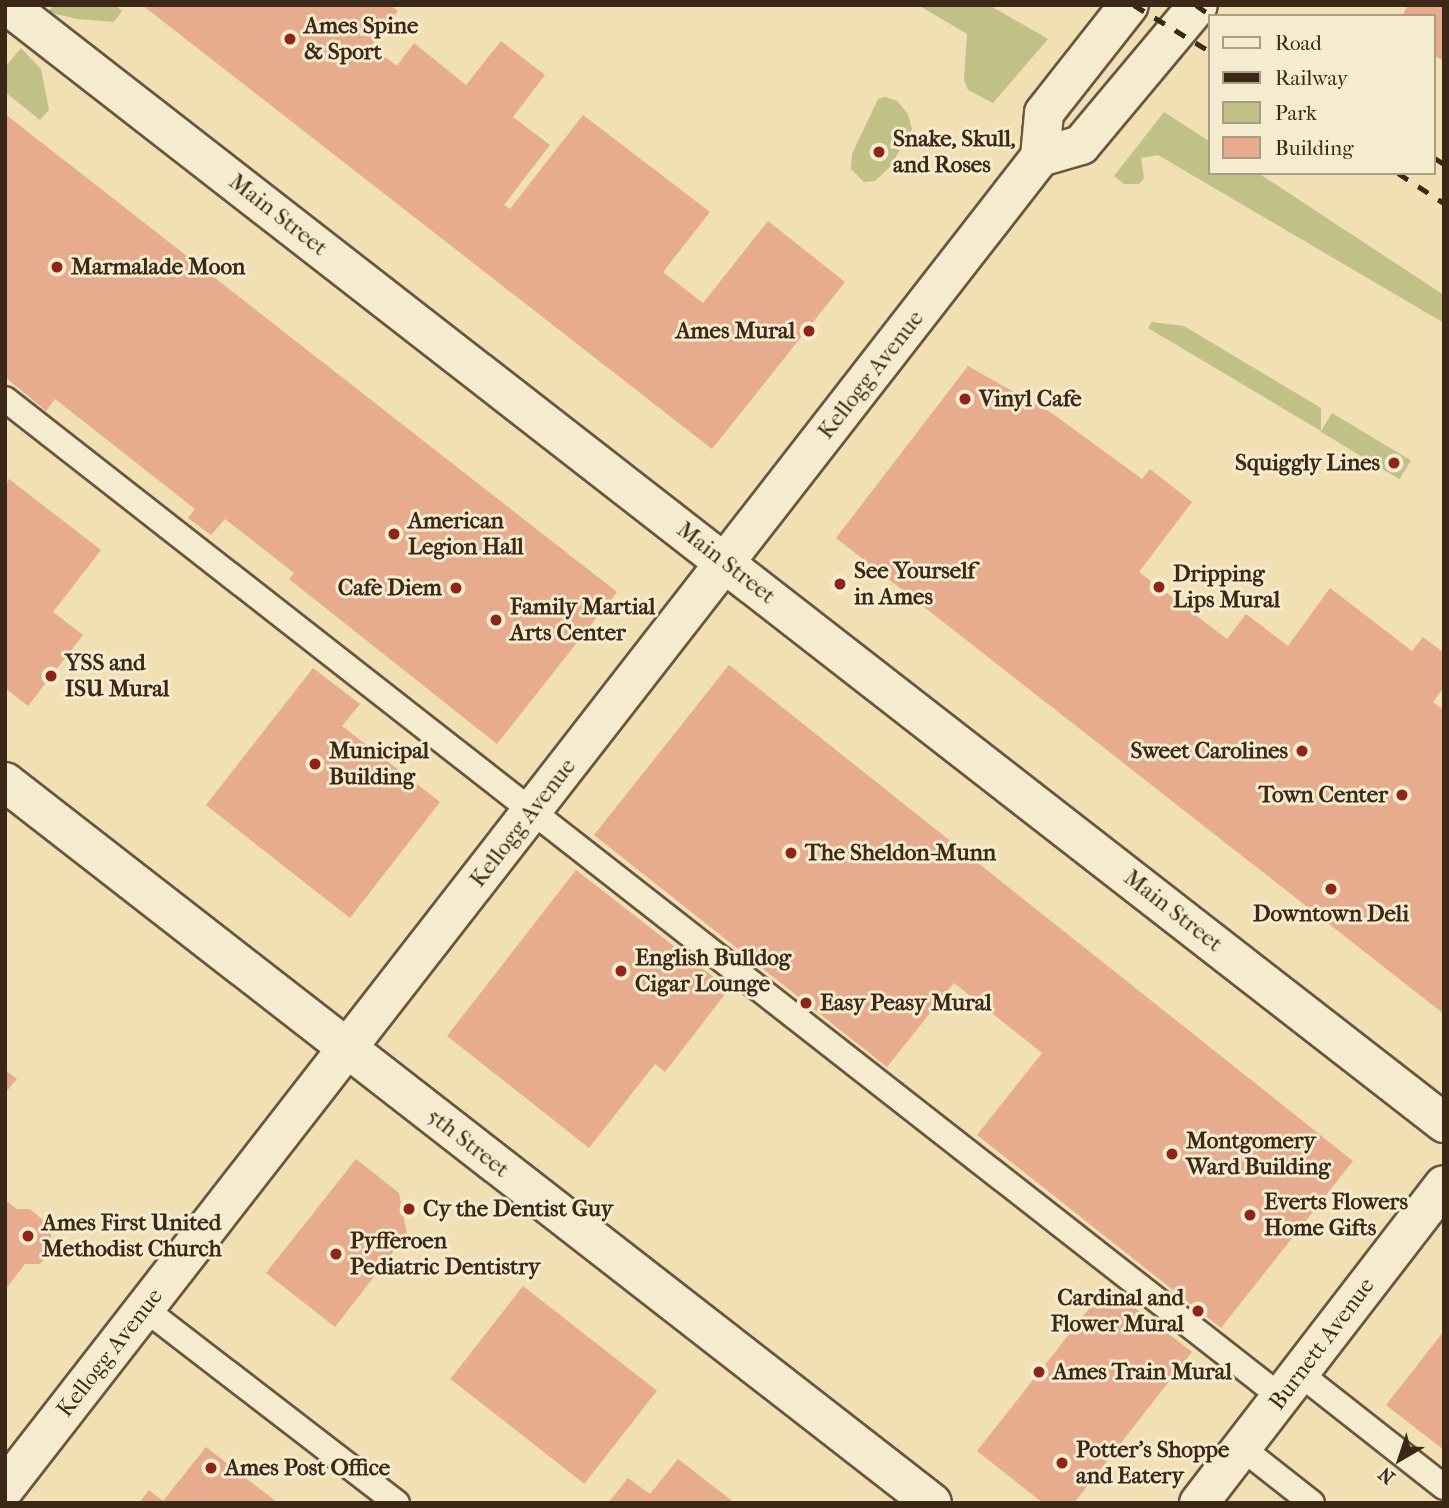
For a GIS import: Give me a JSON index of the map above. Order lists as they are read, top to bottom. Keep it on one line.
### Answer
{"streets":{"street":["Main Street","Kellogg Avenue","5th Street","Burnett Avenue"]},"crossings":[["Main Street","Kellogg Avenue"],["Kellogg Avenue","5th Street"]],"places":["Ames Spine & Sport","Snake, Skull, and Roses","Marmalade Moon","Ames Mural","Vinyl Cafe","Squiggly Lines","American Legion Hall","See Yourself in Ames","Dripping Lips Mural","Cafe Diem","Family Martial Arts Center","YSS and ISU Mural","Sweet Carolines","Municipal Building","Town Center","The Sheldon-Munn","Downtown Deli","English Bulldog Cigar Lounge","Easy Peasy Mural","Montgomery Ward Building","Cy the Dentist Guy","Everts Flowers Home Gifts","Ames First United Methodist Church","Pyfferoen Pediatric Dentistry","Cardinal and Flower Mural","Ames Train Mural","Potter's Shoppe and Eatery","Ames Post Office"],"legend":["Road","Railway","Park","Building"],"north":"bottom left"}
